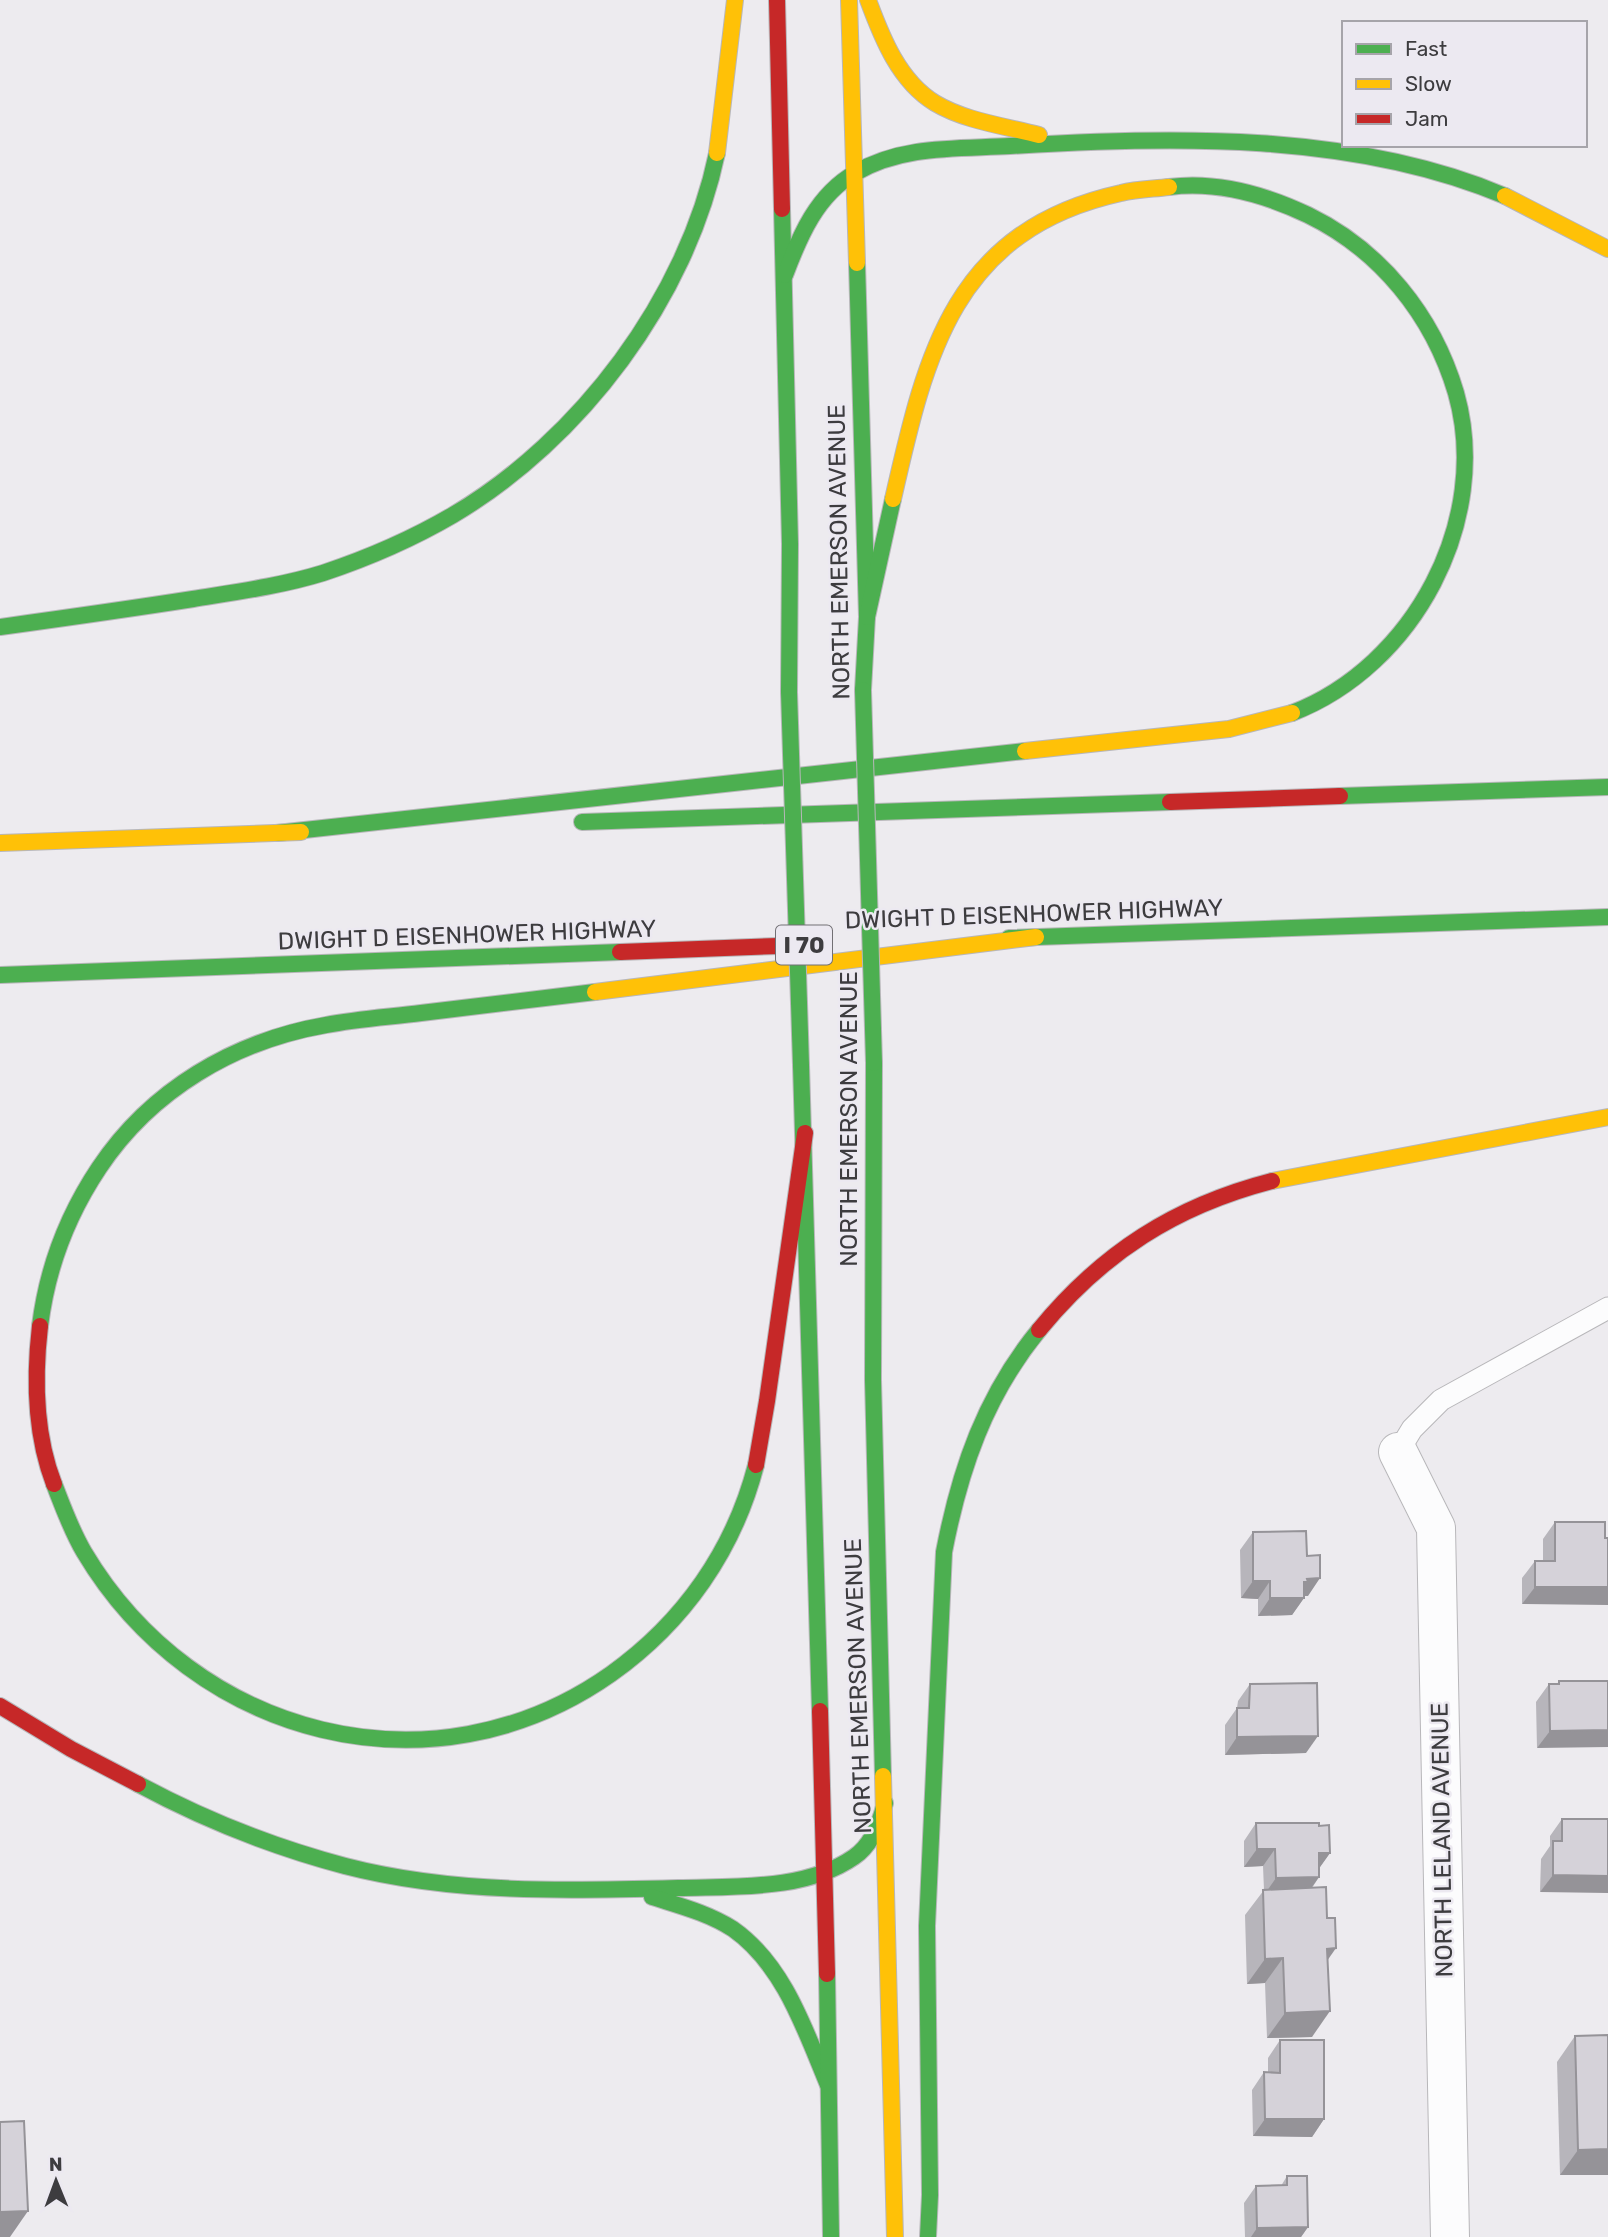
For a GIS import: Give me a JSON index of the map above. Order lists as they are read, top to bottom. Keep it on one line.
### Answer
{"streets":{"main road":["NORTH EMERSON AVENUE","DWIGHT D EISENHOWER HIGHWAY","I 70"],"street":["NORTH LELAND AVENUE"]},"legend":["Fast","Slow","Jam"],"north":"top"}
